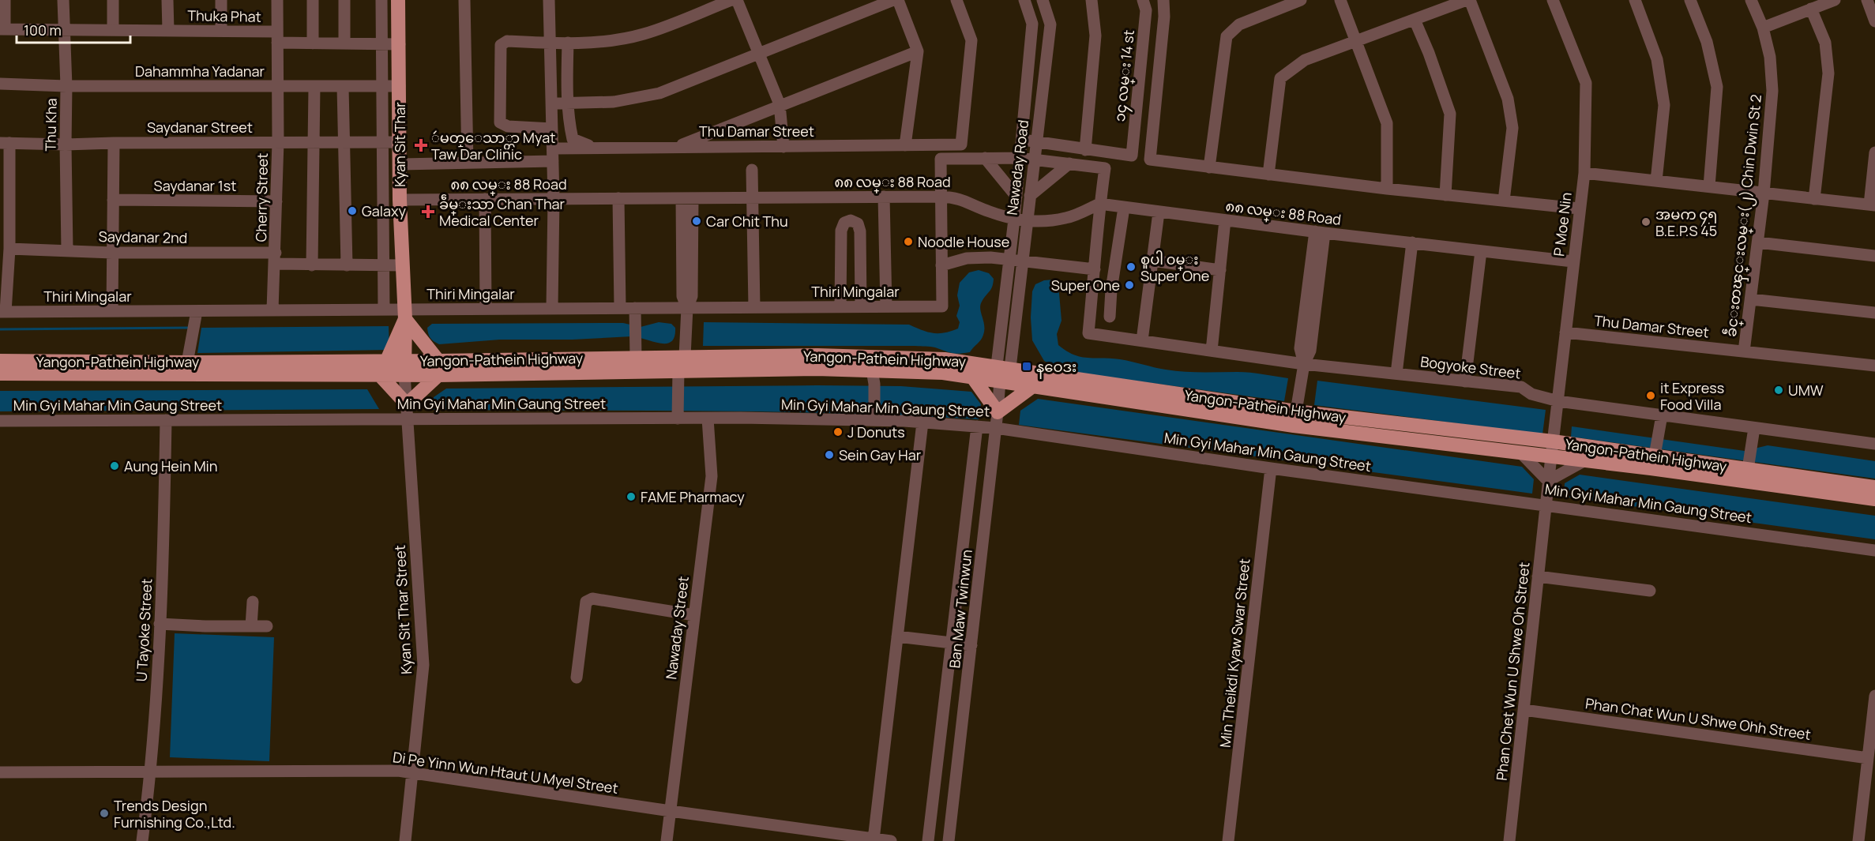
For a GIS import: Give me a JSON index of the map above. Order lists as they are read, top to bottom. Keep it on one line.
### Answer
{"streets":{"main road":["Kyan Sit Thar","Yangon-Pathein Highway"],"street":["Thuka Phat","Dahammha Yadanar","၁၄ လမ္း 14 st","Thu Kha","Saydanar Street","Thu Damar Street","Nawaday Road","၈၈ လမ္း 88 Road","Saydanar 1st","Cherry Street","ခဵင္းတၾင္းလမ္း(၂) Chin Dwin St 2","P Moe Nin","Saydanar 2nd","Thiri Mingalar","Bogyoke Street","Min Gyi Mahar Min Gaung Street","Ban Maw Twinwun","Kyan Sit Thar Street","Nawaday Street","U Tayoke Street","Min Theikdi Kyaw Swar Street","Phan Chet Wun U Shwe Oh Street","Phan Chat Wun U Shwe Ohh Street","Di Pe Yinn Wun Htaut U Myel Street"]},"crossings":[["Thuka Phat","Thu Kha"],["Thuka Phat","Kyan Sit Thar"],["Thuka Phat","Cherry Street"],["Dahammha Yadanar","Thu Kha"],["Dahammha Yadanar","Kyan Sit Thar"],["Dahammha Yadanar","Cherry Street"],["Thu Kha","Saydanar Street"],["Thu Kha","Saydanar 2nd"],["Saydanar Street","Kyan Sit Thar"],["Saydanar Street","Cherry Street"],["Thu Damar Street","ခဵင္းတၾင္းလမ္း(၂) Chin Dwin St 2"],["Thu Damar Street","P Moe Nin"],["Kyan Sit Thar","၈၈ လမ္း 88 Road"],["Kyan Sit Thar","Saydanar 2nd"],["Kyan Sit Thar","Thiri Mingalar"],["Kyan Sit Thar","Yangon-Pathein Highway"],["Kyan Sit Thar","Kyan Sit Thar Street"],["Nawaday Road","၈၈ လမ္း 88 Road"],["Nawaday Road","Yangon-Pathein Highway"],["၈၈ လမ္း 88 Road","P Moe Nin"],["Saydanar 1st","Cherry Street"],["Cherry Street","Saydanar 2nd"],["Cherry Street","Thiri Mingalar"],["P Moe Nin","Yangon-Pathein Highway"],["P Moe Nin","Bogyoke Street"],["P Moe Nin","Phan Chet Wun U Shwe Oh Street"],["Yangon-Pathein Highway","Ban Maw Twinwun"],["Yangon-Pathein Highway","Kyan Sit Thar Street"],["Min Gyi Mahar Min Gaung Street","Ban Maw Twinwun"],["Min Gyi Mahar Min Gaung Street","Kyan Sit Thar Street"],["Min Gyi Mahar Min Gaung Street","Nawaday Street"],["Min Gyi Mahar Min Gaung Street","U Tayoke Street"],["Min Gyi Mahar Min Gaung Street","Min Theikdi Kyaw Swar Street"],["Min Gyi Mahar Min Gaung Street","Phan Chet Wun U Shwe Oh Street"],["Kyan Sit Thar Street","Di Pe Yinn Wun Htaut U Myel Street"],["Nawaday Street","Di Pe Yinn Wun Htaut U Myel Street"],["U Tayoke Street","Di Pe Yinn Wun Htaut U Myel Street"],["Phan Chet Wun U Shwe Oh Street","Phan Chat Wun U Shwe Ohh Street"]],"places":{"health":["ဴမတ္ေသာ္တာ Myat Taw Dar Clinic","ခဵမ္းသာ Chan Thar Medical Center"],"other":["Galaxy","Car Chit Thu","အမက ၄၅ B.E.P.S 45","Noodle House","စူပါ ၀မ္း Super One","Super One","UMW","it Express Food Villa","J Donuts","Sein Gay Har","Aung Hein Min","FAME Pharmacy","Trends Design Furnishing Co.,Ltd."],"transit":["နဝေဒး"]},"scale_bar":"100 m"}
